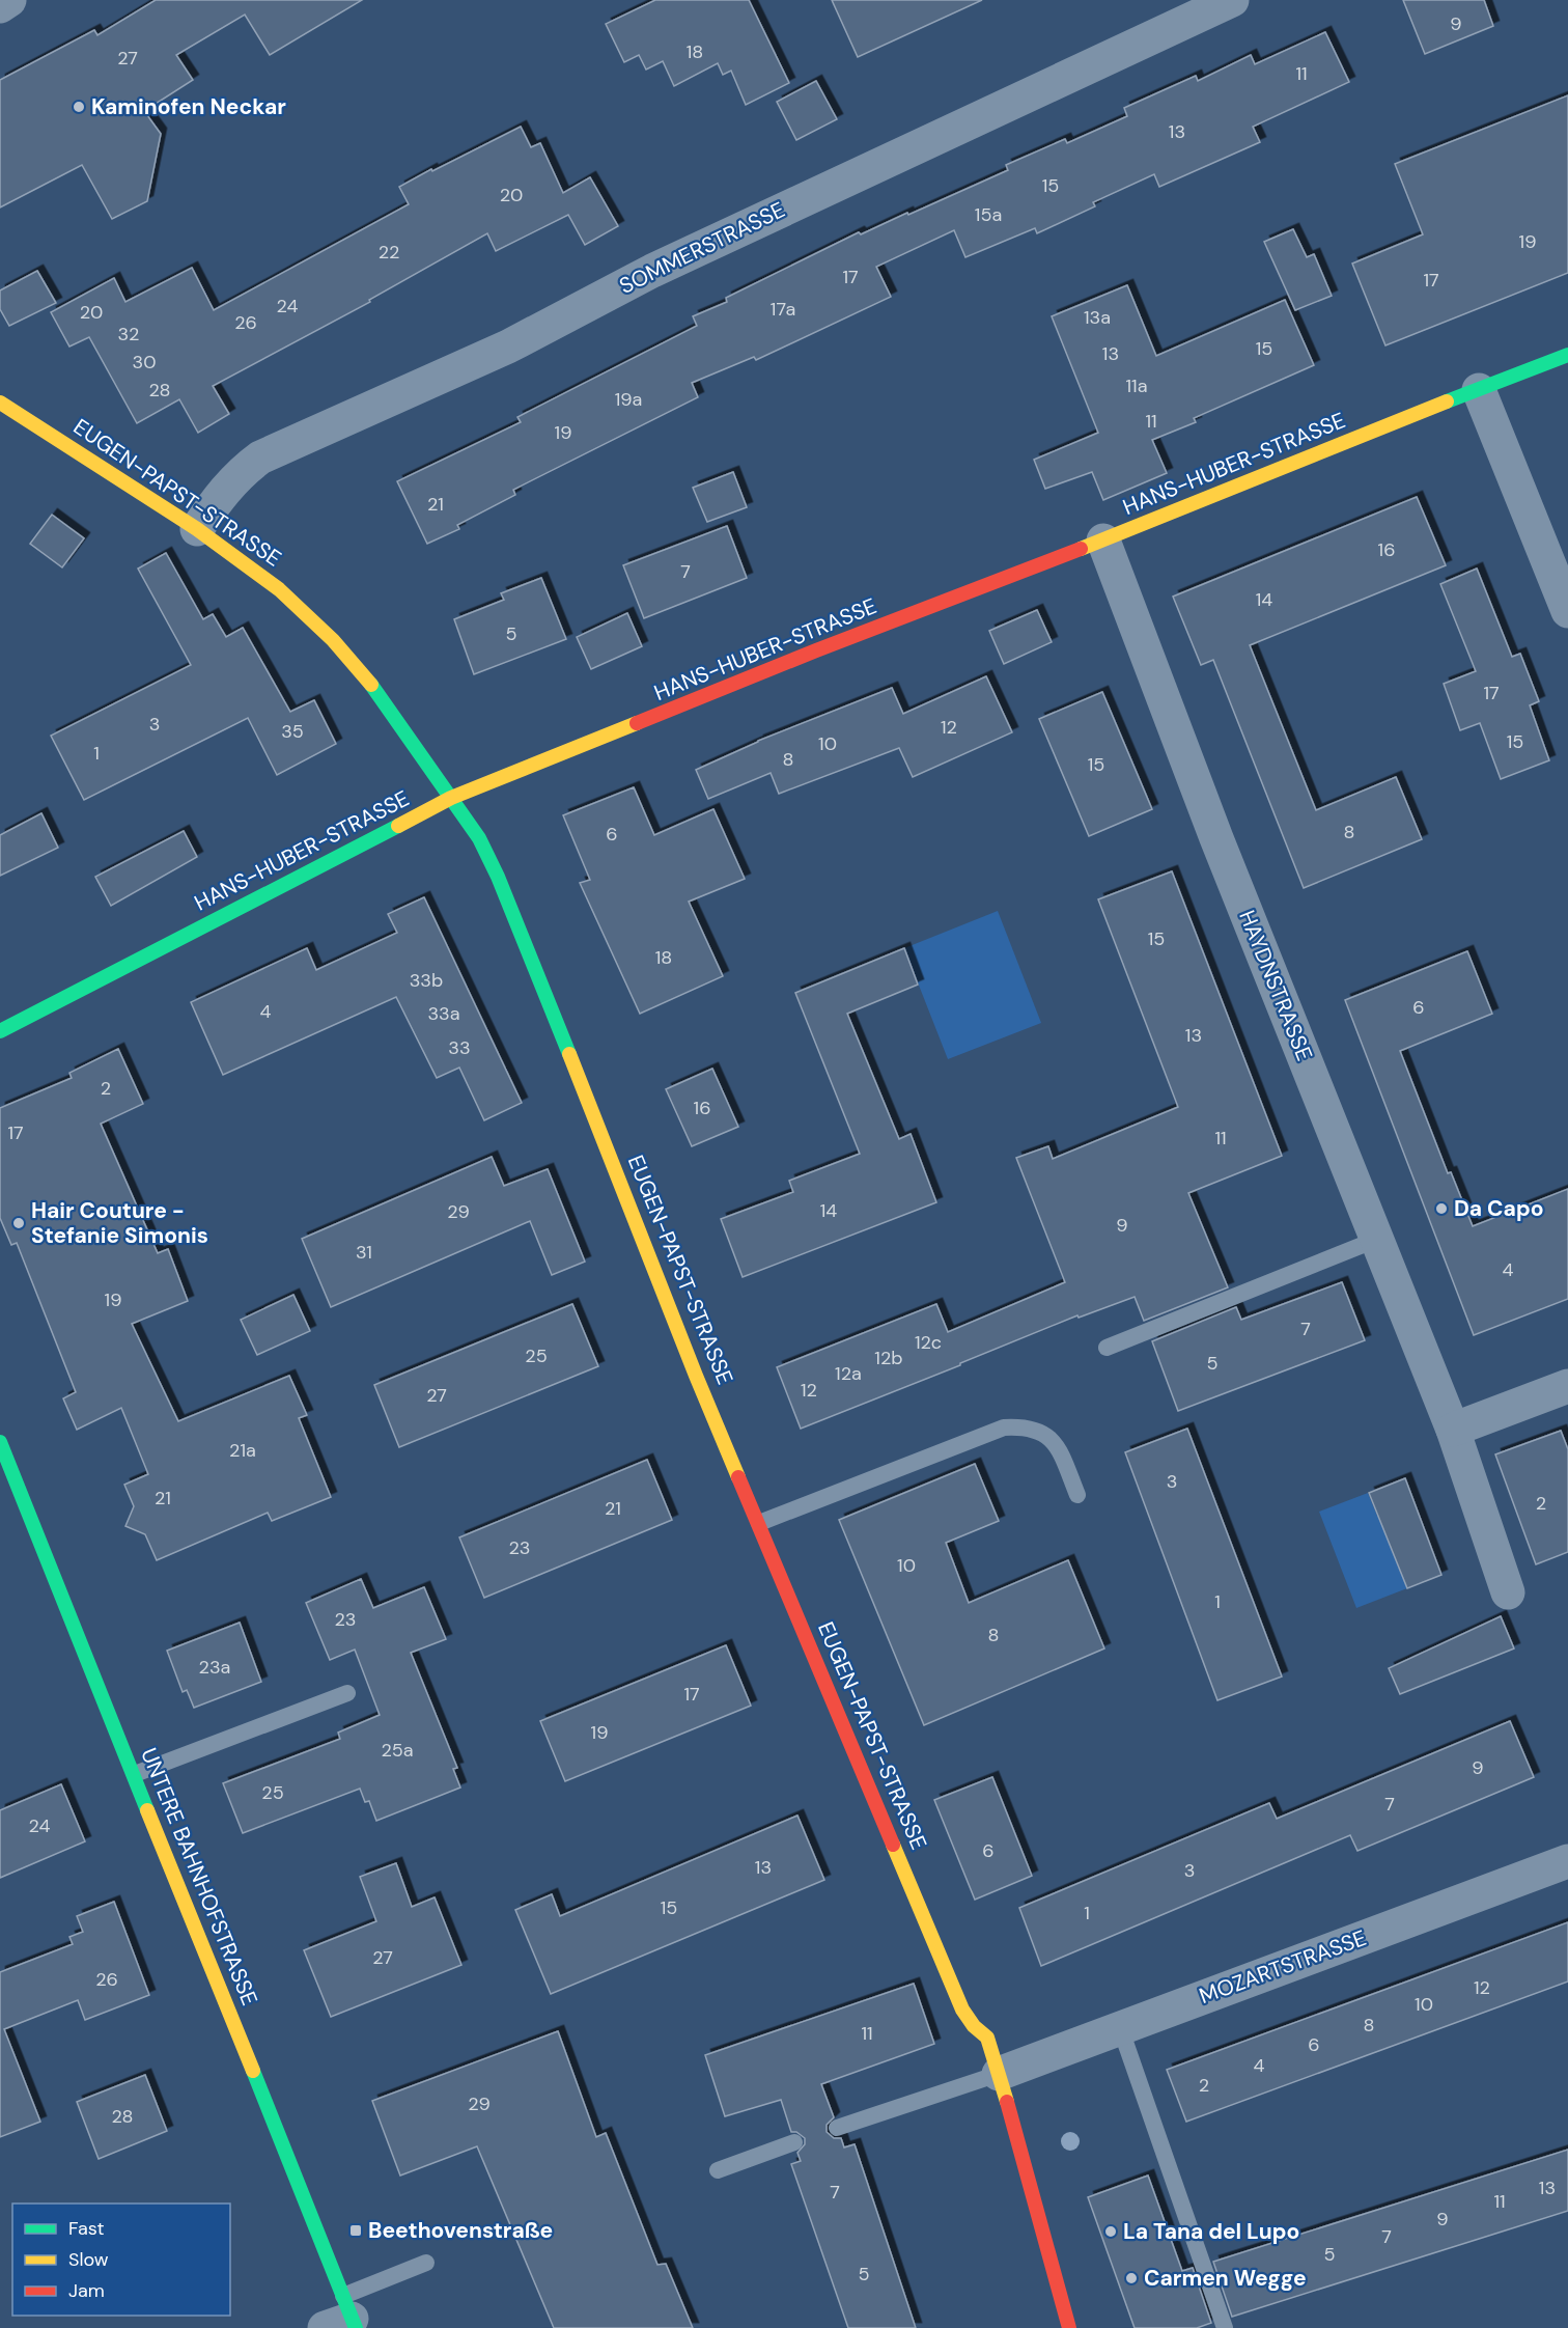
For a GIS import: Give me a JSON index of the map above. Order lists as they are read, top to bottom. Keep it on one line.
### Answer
{"streets":{"street":["SOMMERSTRASSE","HANS-HUBER-STRASSE","EUGEN-PAPST-STRASSE","HAYDNSTRASSE","UNTERE BAHNHOFSTRASSE","MOZARTSTRASSE"]},"crossings":[["SOMMERSTRASSE","EUGEN-PAPST-STRASSE"],["HANS-HUBER-STRASSE","EUGEN-PAPST-STRASSE"],["HANS-HUBER-STRASSE","HAYDNSTRASSE"],["EUGEN-PAPST-STRASSE","MOZARTSTRASSE"]],"places":{"other":["Kaminofen Neckar","Da Capo","Hair Couture - Stefanie Simonis","La Tana del Lupo","Carmen Wegge"],"transit":["Beethovenstraße"]},"house_numbers":["9","18","27","11","13","15","20","15a","19","22","17","17","24","17a","20","13a","26","32","15","13","30","11a","28","19a","11","19","21","16","7","14","5","17","3","12","35","15","10","1","8","15","8","6","15","18","33b","6","4","33a","13","33","2","16","17","11","14","29","9","31","4","19","7","12c","25","12b","5","12a","12","27","21a","3","21","2","21","23","10","1","23","8","23a","17","19","25a","9","25","7","24","6","13","3","15","1","27","26","12","10","8","11","6","4","2","29","28","13","7","11","9","7","5","5"],"legend":["Fast","Slow","Jam"]}
